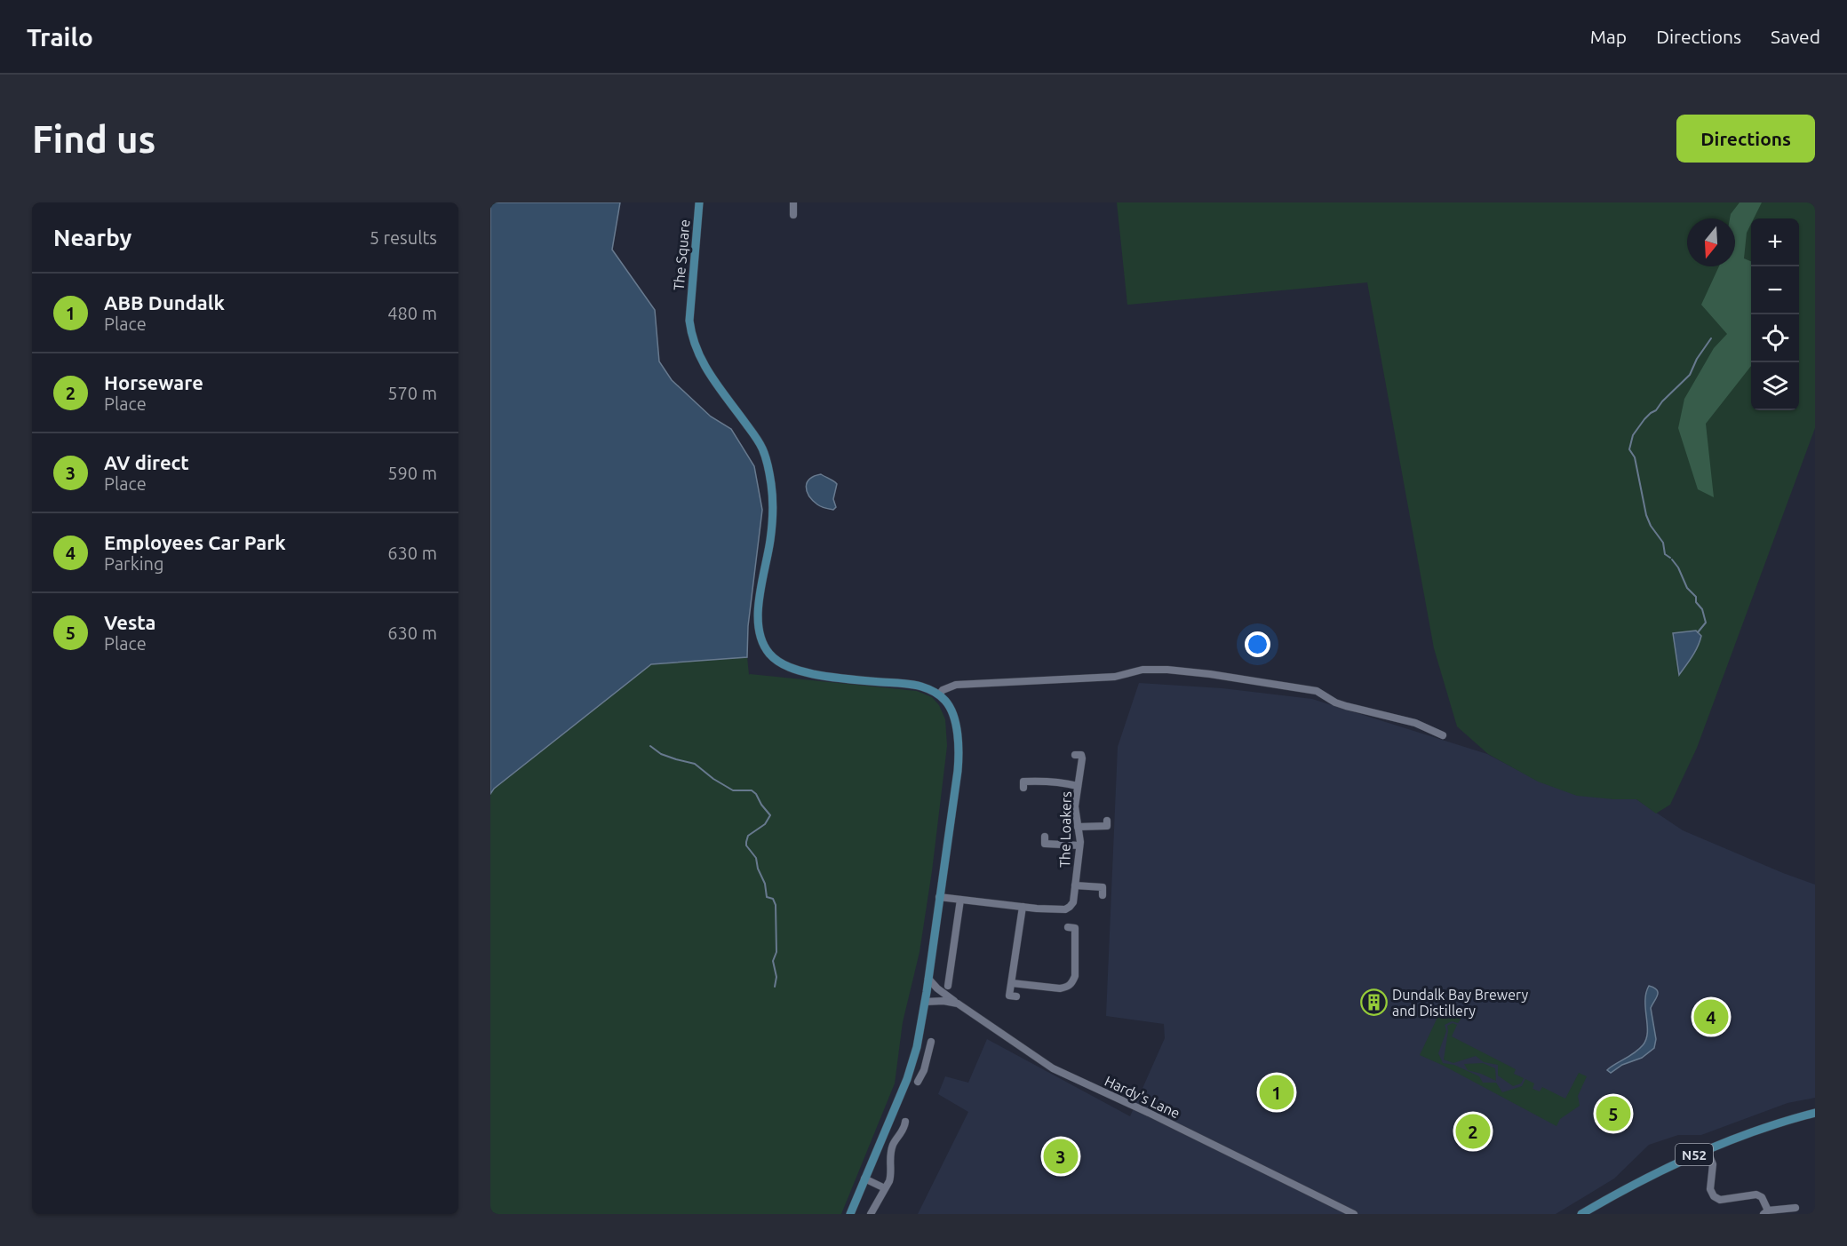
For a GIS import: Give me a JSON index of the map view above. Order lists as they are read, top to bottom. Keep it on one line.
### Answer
{"streets":{"main road":["The Square","N52"],"street":["The Loakers","Hardy's Lane"]},"places":{"building":["Dundalk Bay Brewery and Distillery"]},"north":"bottom","page":{"header":"Trailo","nav":["Map","Directions","Saved"],"buttons":"Directions","title":"Find us","heading":["Nearby","5 results"],"map_buttons":["+","−"],"list":[{"mark":"1","name":"ABB Dundalk","note":"Place","value":"480 m"},{"mark":"2","name":"Horseware","note":"Place","value":"570 m"},{"mark":"3","name":"AV direct","note":"Place","value":"590 m"},{"mark":"4","name":"Employees Car Park","note":"Parking","value":"630 m"},{"mark":"5","name":"Vesta","note":"Place","value":"630 m"}],"pins":["4","1","5","2","3"]}}
